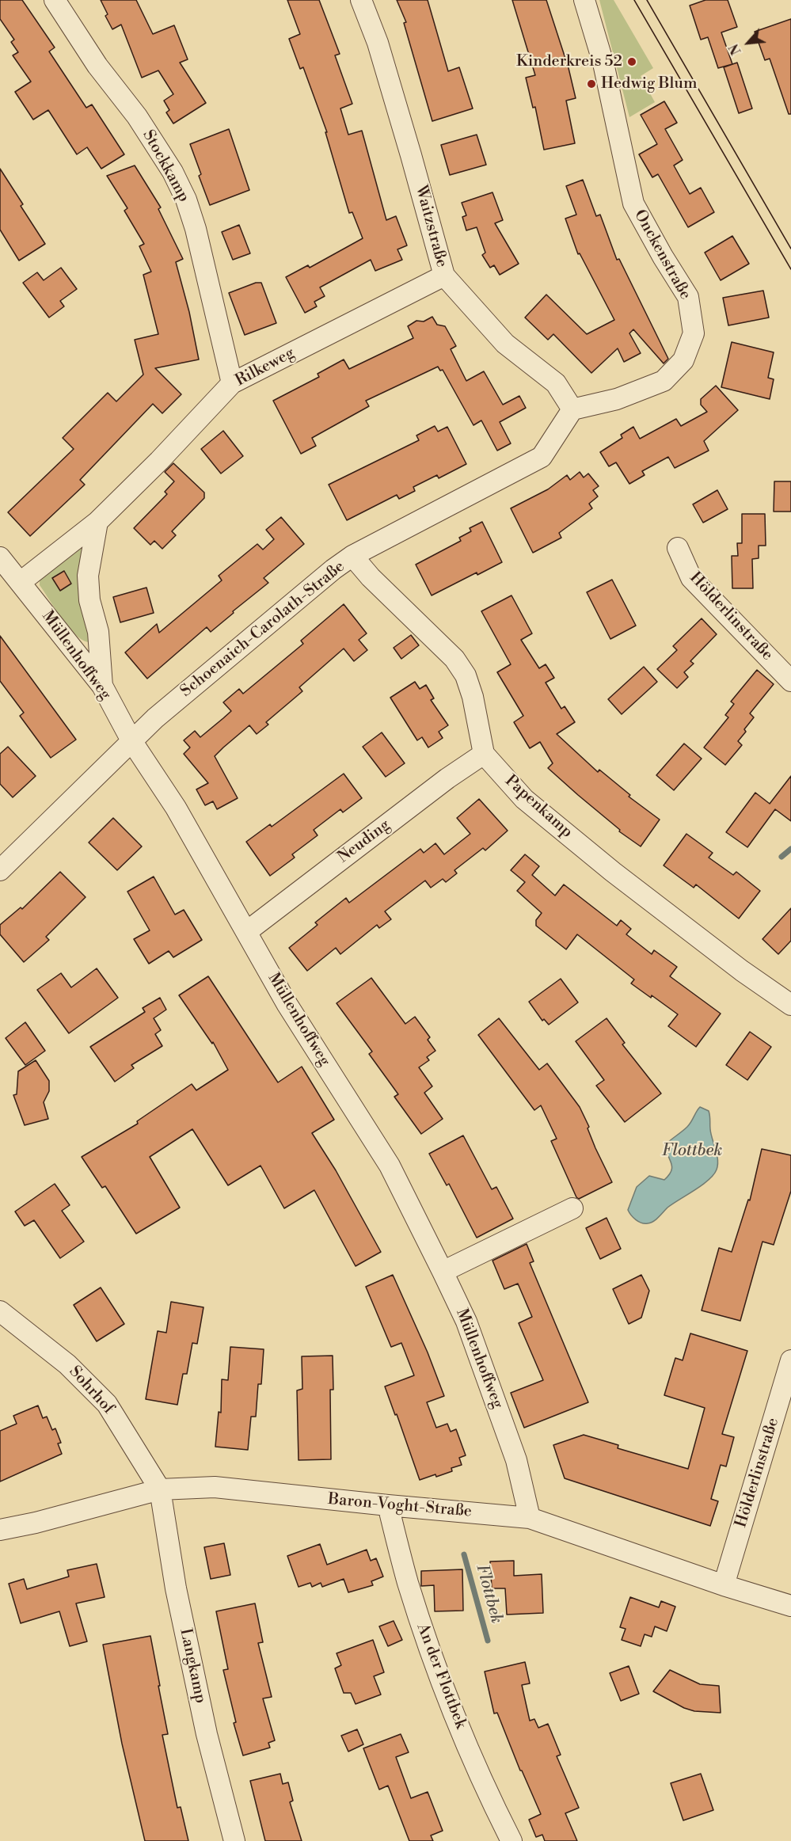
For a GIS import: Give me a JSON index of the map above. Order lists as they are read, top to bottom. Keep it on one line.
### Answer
{"streets":{"street":["Stockkamp","Waitzstraße","Onckenstraße","Rilkeweg","Hölderlinstraße","Schoenaich-Carolath-Straße","Müllenhoffweg","Papenkamp","Neuding","Sohrhof","Baron-Voght-Straße","Langkamp","An der Flottbek"]},"crossings":[["Stockkamp","Rilkeweg"],["Waitzstraße","Onckenstraße"],["Waitzstraße","Rilkeweg"],["Waitzstraße","Schoenaich-Carolath-Straße"],["Onckenstraße","Schoenaich-Carolath-Straße"],["Rilkeweg","Müllenhoffweg"],["Hölderlinstraße","Baron-Voght-Straße"],["Schoenaich-Carolath-Straße","Müllenhoffweg"],["Müllenhoffweg","Neuding"],["Müllenhoffweg","Baron-Voght-Straße"],["Papenkamp","Neuding"],["Sohrhof","Baron-Voght-Straße"],["Sohrhof","Langkamp"],["Baron-Voght-Straße","Langkamp"],["Baron-Voght-Straße","An der Flottbek"]],"water":["Flottbek"],"places":["Kinderkreis 52","Hedwig Blum"],"north":"bottom left"}
